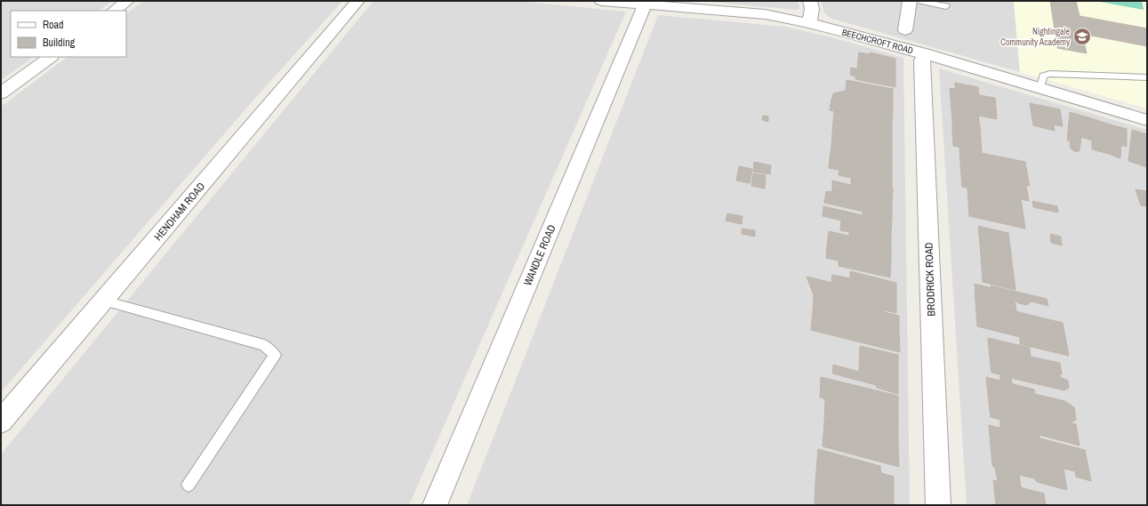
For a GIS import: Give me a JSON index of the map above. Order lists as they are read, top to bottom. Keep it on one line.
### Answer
{"streets":{"street":["BEECHCROFT ROAD","HENDHAM ROAD","WANDLE ROAD","BRODRICK ROAD"]},"crossings":[["BEECHCROFT ROAD","WANDLE ROAD"],["BEECHCROFT ROAD","BRODRICK ROAD"]],"places":{"school or university":["Nightingale Community Academy"]},"legend":["Road","Building"]}
